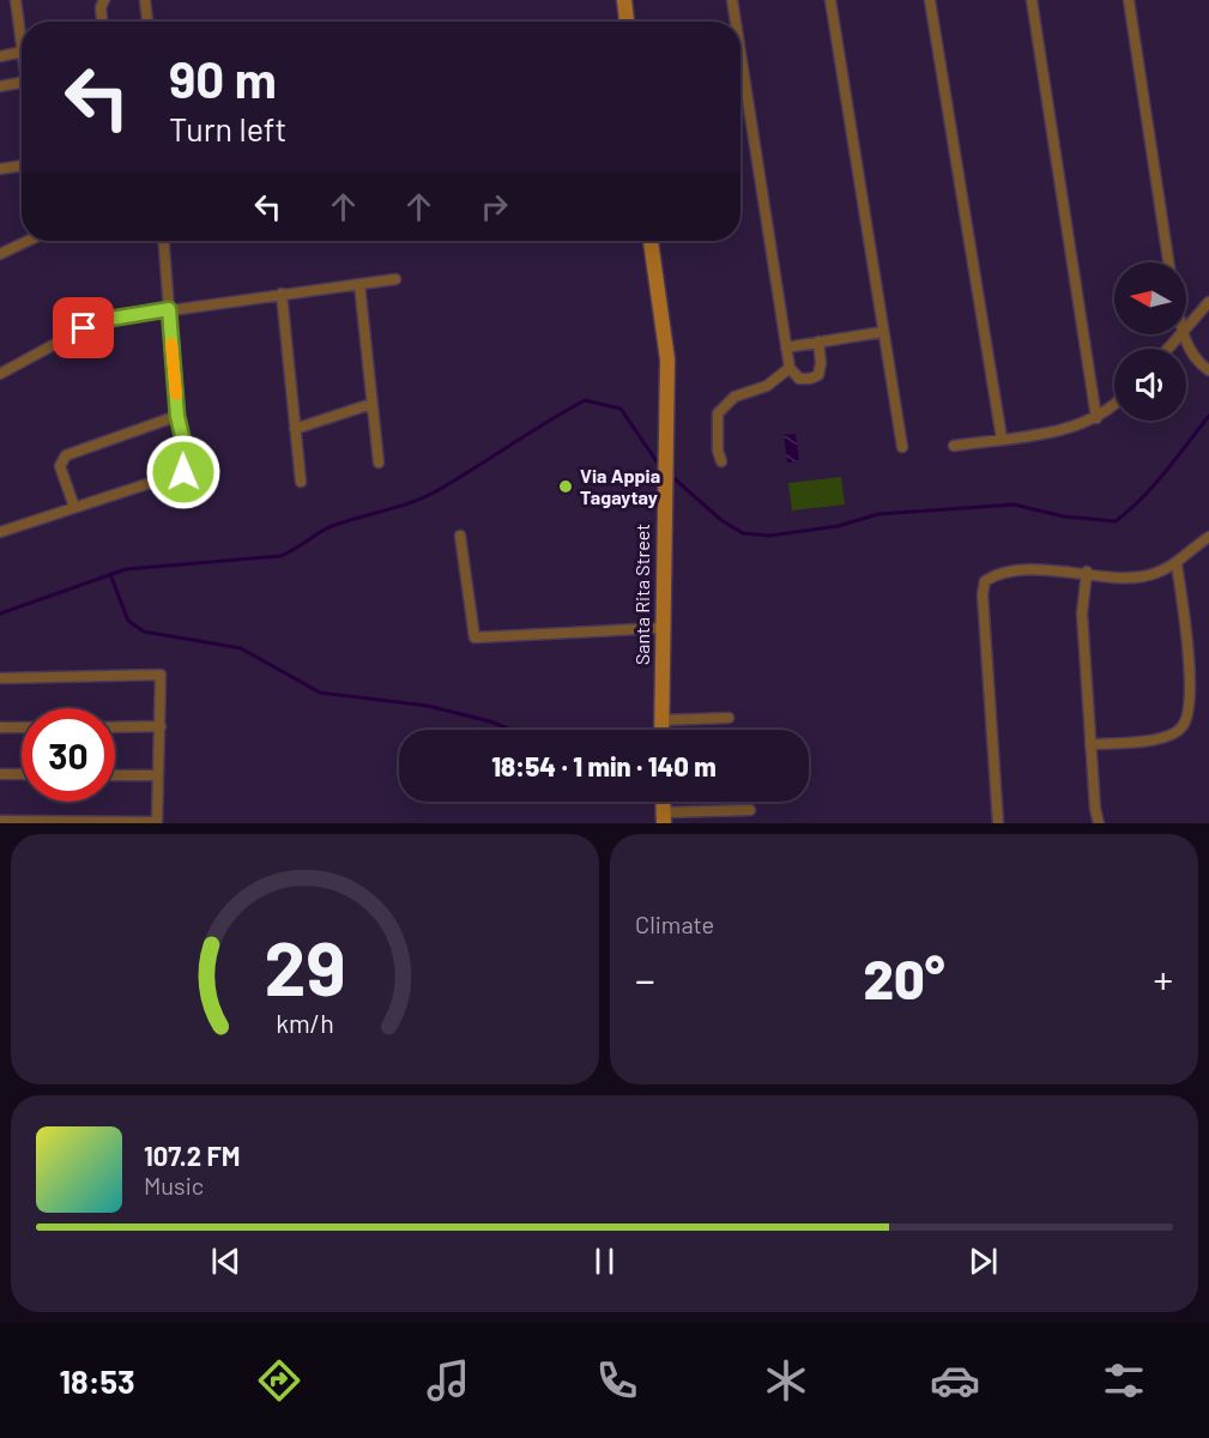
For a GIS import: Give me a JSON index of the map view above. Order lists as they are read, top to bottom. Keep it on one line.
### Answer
{"streets":{"street":["Santa Rita Street"]},"places":["Via Appia Tagaytay"],"north":"left","page":{"turn":["90 m","Turn left"],"limit":"30","trip":"18:54 · 1 min · 140 m","tile":"Climate","heat":["−","20°","+"],"song":["107.2 FM","Music"],"tabs":"18:53","gauge":["29","km/h"]}}
